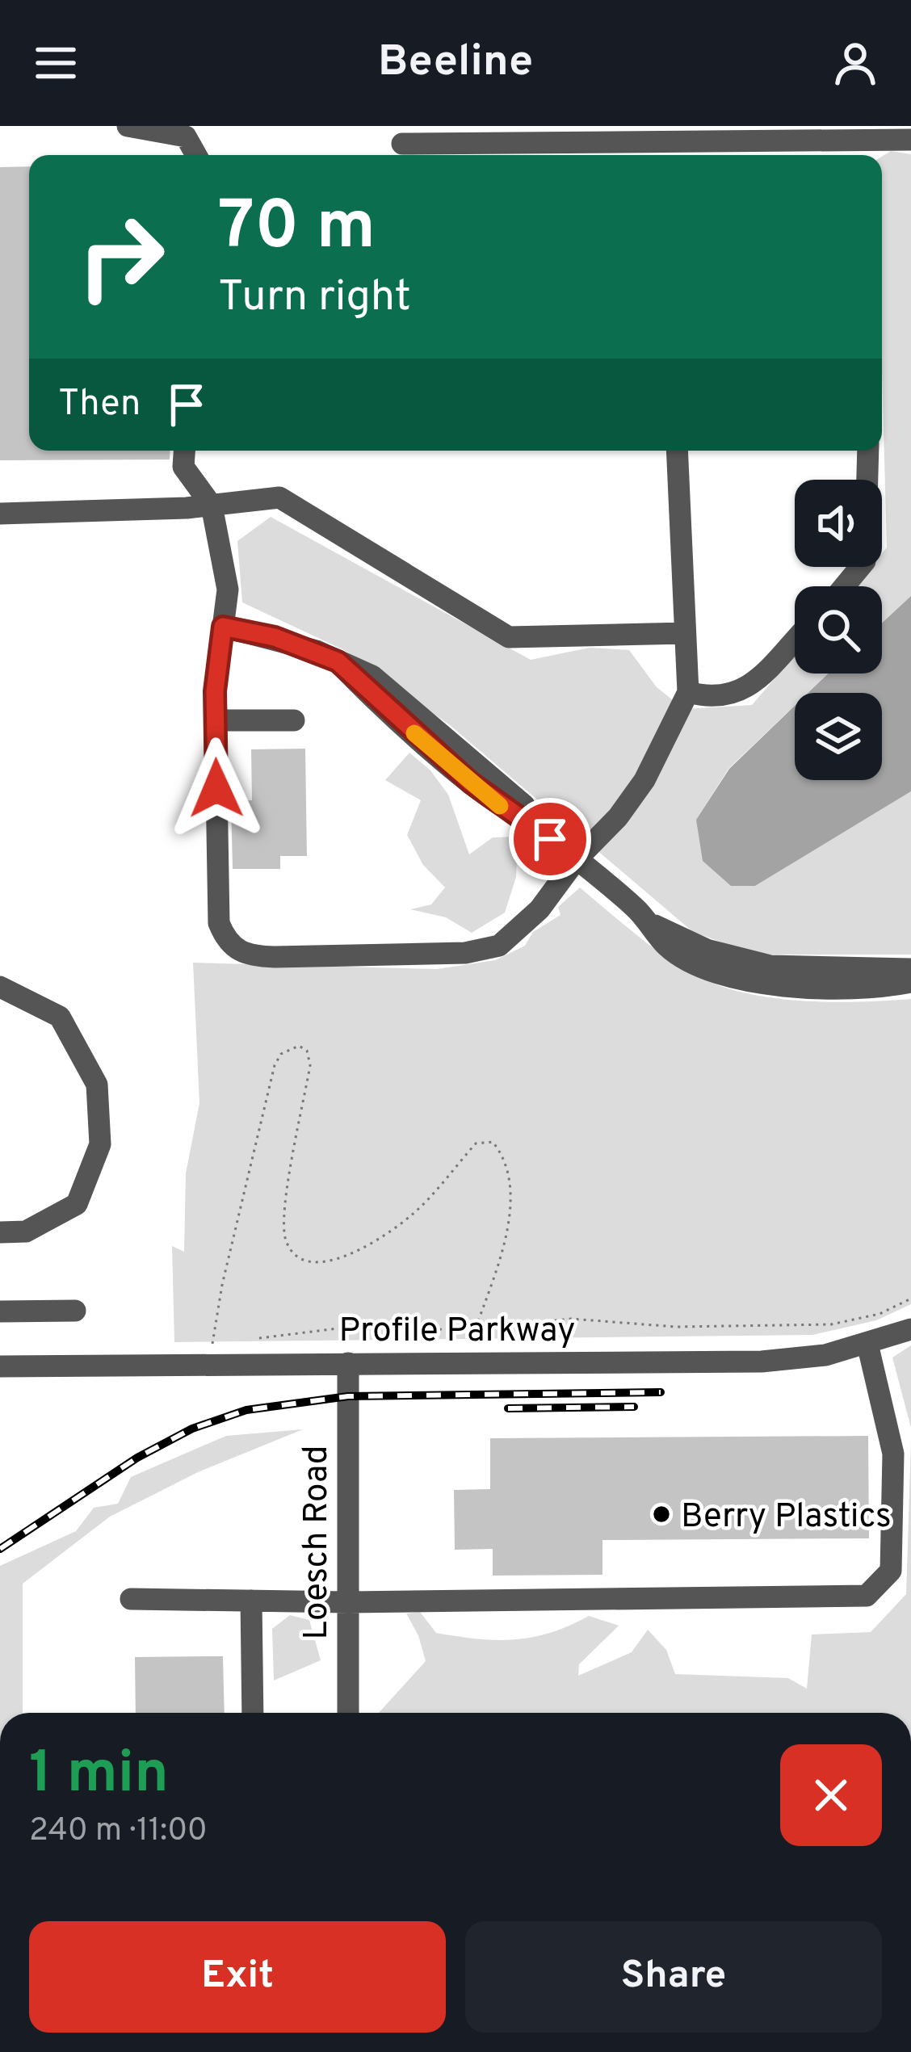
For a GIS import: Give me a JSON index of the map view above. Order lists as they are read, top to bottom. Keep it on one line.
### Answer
{"streets":{"street":["Profile Parkway","Loesch Road"]},"crossings":[["Profile Parkway","Loesch Road"]],"places":["Berry Plastics"],"page":{"header":"Beeline","turn":["70 m","Turn right"],"then":"Then","heading":["1 min","240 m · 11:00"],"buttons":["Exit","Share"]}}
